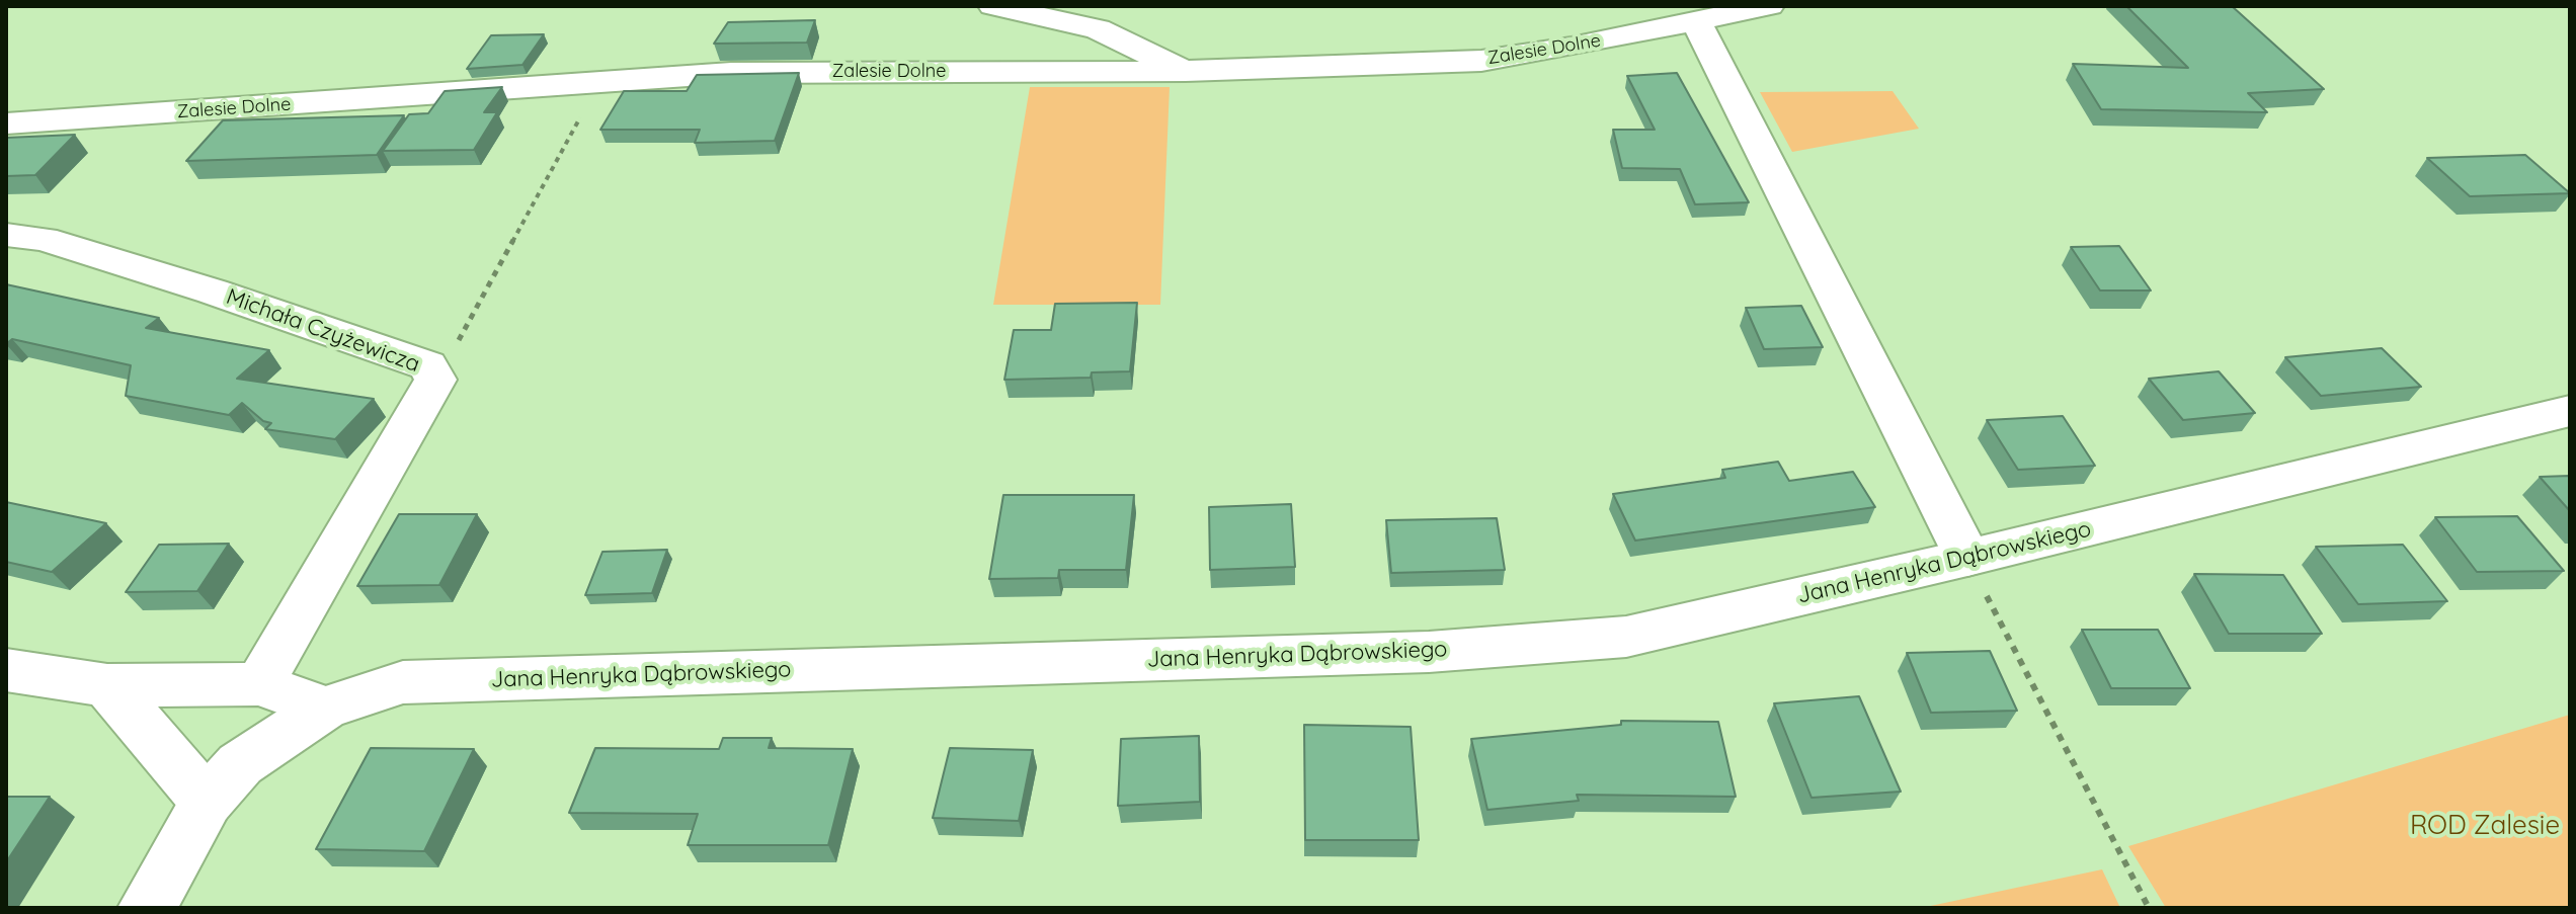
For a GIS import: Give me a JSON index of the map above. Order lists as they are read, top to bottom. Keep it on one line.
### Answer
{"streets":{"street":["Zalesie Dolne","Michała Czyżewicza","Jana Henryka Dąbrowskiego"]},"parks":["ROD Zalesie"]}
